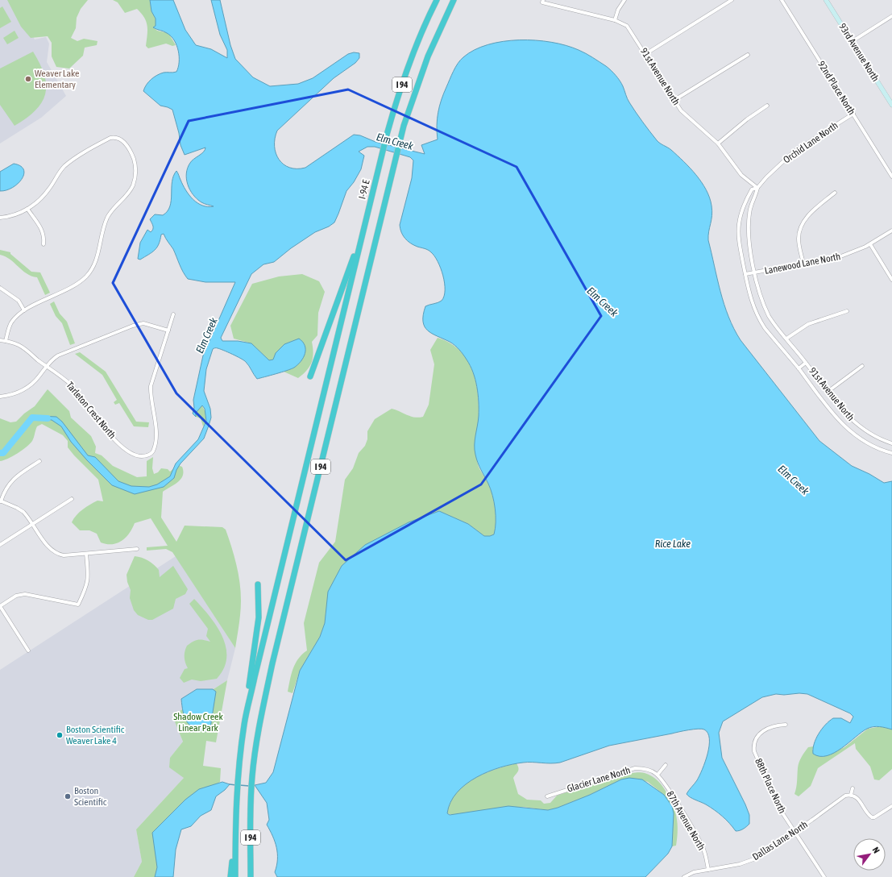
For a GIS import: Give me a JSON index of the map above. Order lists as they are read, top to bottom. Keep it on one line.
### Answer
{"streets":{"highway":["I 94","I-94 E"],"main road":["93rd Avenue North"],"street":["91st Avenue North","92nd Place North","Orchid Lane North","Lanewood Lane North","Tarleton Crest North","Glacier Lane North","88th Place North","87th Avenue North","Dallas Lane North"]},"crossings":[["91st Avenue North","Orchid Lane North"],["91st Avenue North","Lanewood Lane North"],["I 94","I-94 E"],["92nd Place North","Orchid Lane North"],["Glacier Lane North","87th Avenue North"],["88th Place North","Dallas Lane North"],["87th Avenue North","Dallas Lane North"]],"water":["Elm Creek","Rice Lake"],"parks":["Shadow Creek Linear Park"],"places":["Weaver Lake Elementary","Boston Scientific Weaver Lake 4","Boston Scientific"],"north":"top right"}
